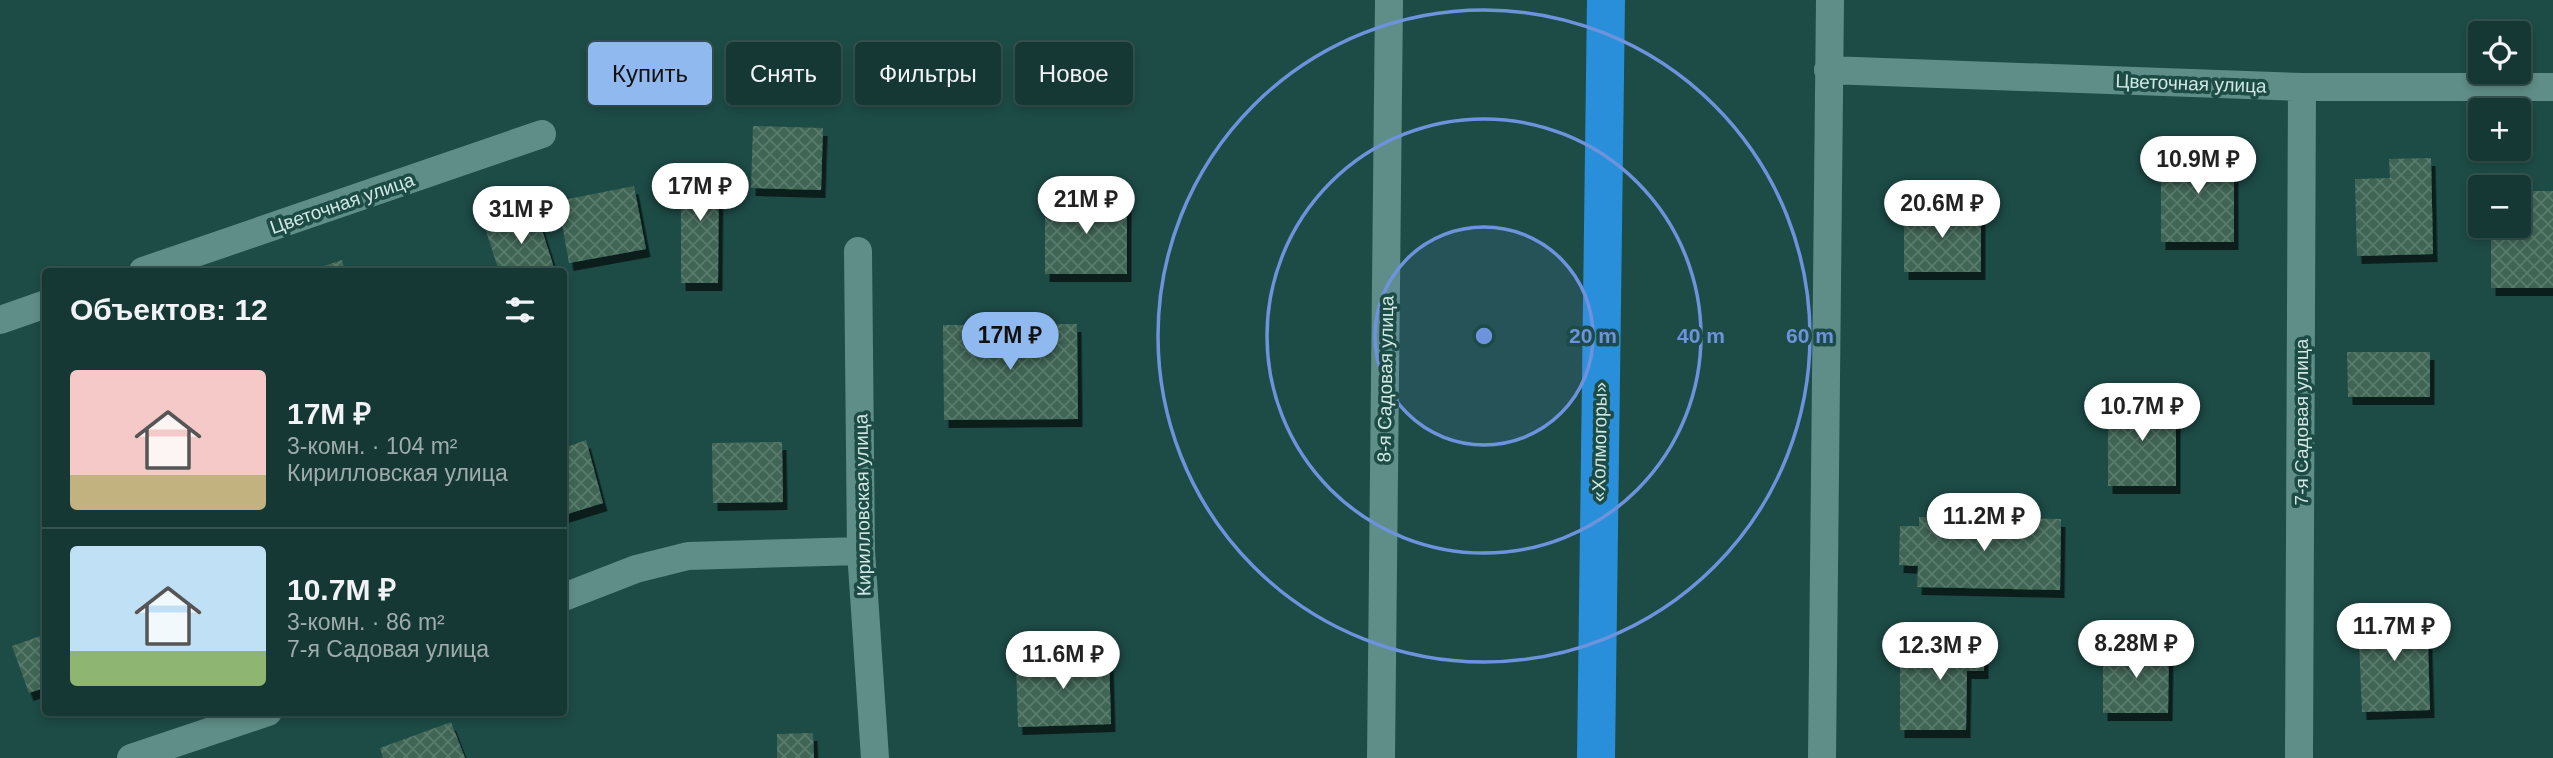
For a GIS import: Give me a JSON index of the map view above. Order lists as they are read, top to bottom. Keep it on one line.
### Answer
{"streets":{"highway":["«Холмогоры»"],"street":["Цветочная улица","8-я Садовая улица","7-я Садовая улица","Кирилловская улица"]},"crossings":[["Цветочная улица","7-я Садовая улица"]],"page":{"map_buttons":["+","−"],"chip":["Купить","Снять","Фильтры","Новое"],"price":["10.9M ₽","17M ₽","21M ₽","20.6M ₽","31M ₽","17M ₽","10.7M ₽","11.2M ₽","11.7M ₽","8.28M ₽","12.3M ₽","11.6M ₽"],"heading":"Объектов: 12","list":[{"name":"17M ₽","note":"3-комн. · 104 m² · Кирилловская улица"},{"name":"10.7M ₽","note":"3-комн. · 86 m² · 7-я Садовая улица"}]},"rings":["20 m","40 m","60 m"]}
